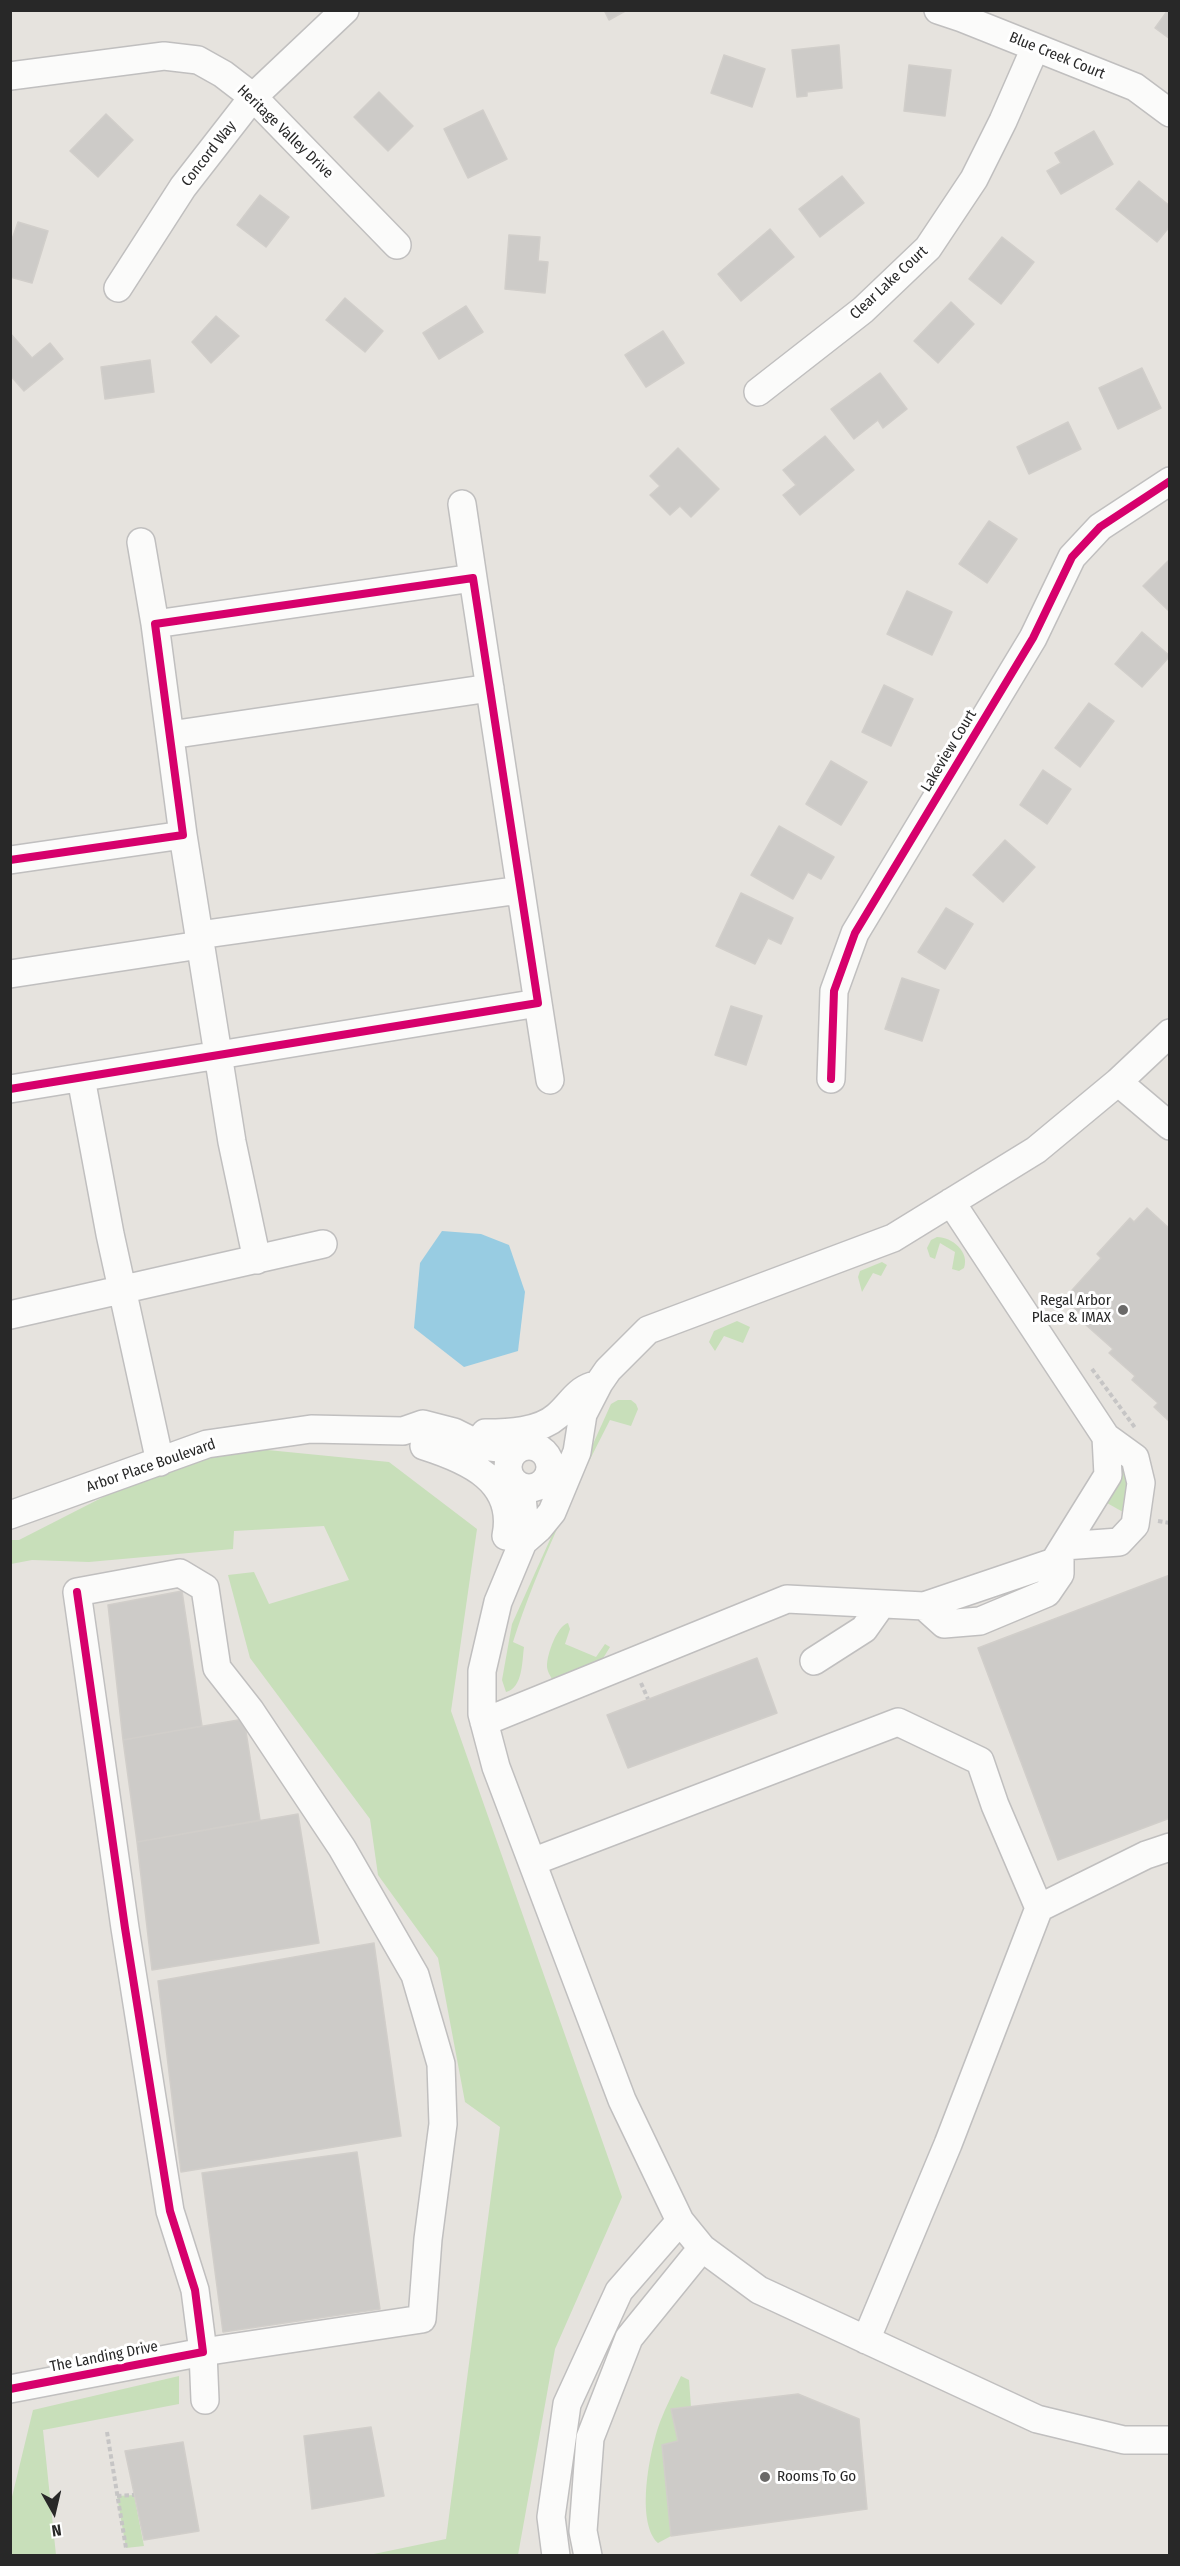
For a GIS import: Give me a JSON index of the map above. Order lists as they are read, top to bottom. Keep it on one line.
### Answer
{"streets":{"street":["Blue Creek Court","Heritage Valley Drive","Concord Way","Clear Lake Court","Lakeview Court","Arbor Place Boulevard","The Landing Drive"]},"crossings":[["Blue Creek Court","Clear Lake Court"],["Heritage Valley Drive","Concord Way"]],"places":["Regal Arbor Place & IMAX","Rooms To Go"],"north":"bottom"}
